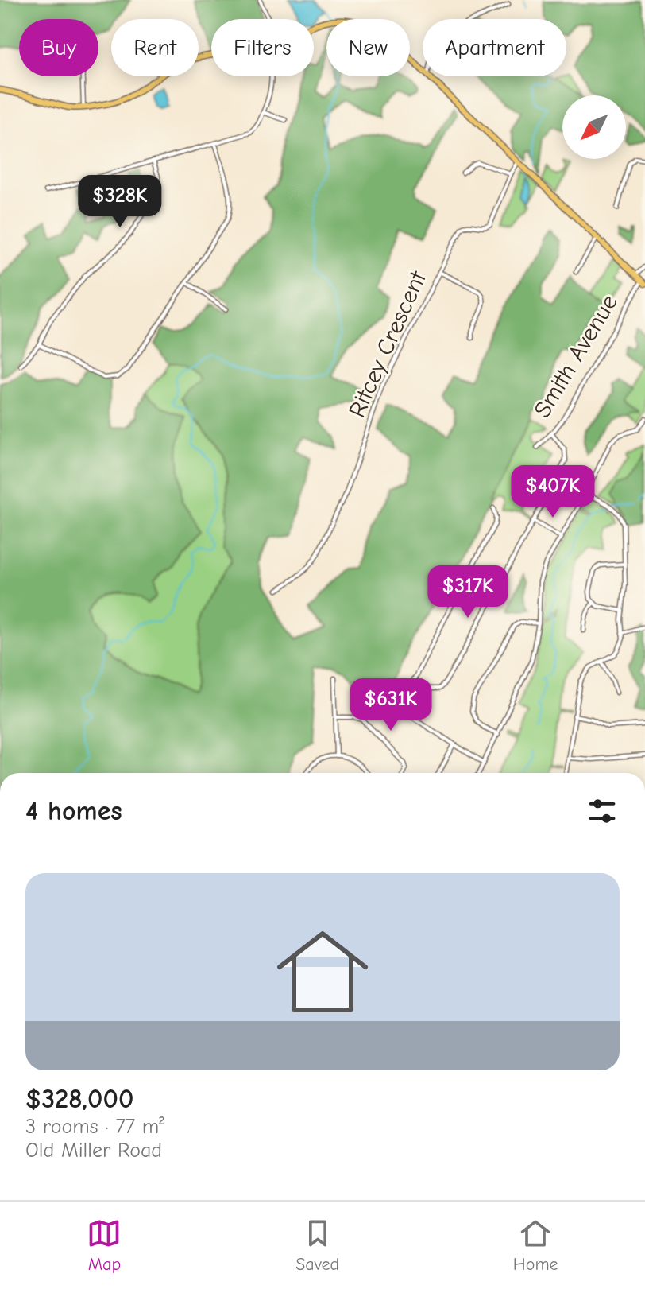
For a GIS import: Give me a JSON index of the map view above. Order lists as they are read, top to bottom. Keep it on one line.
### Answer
{"streets":{"street":["Ritcey Crescent","Smith Avenue"]},"north":"bottom left","page":{"chip":["Buy","Rent","Filters","New","Apartment"],"price":["$328K","$407K","$317K","$631K"],"heading":"4 homes","list":[{"name":"$328,000","note":"3 rooms · 77 m² · Old Miller Road"}],"tabs":["Map","Saved","Home"]}}
